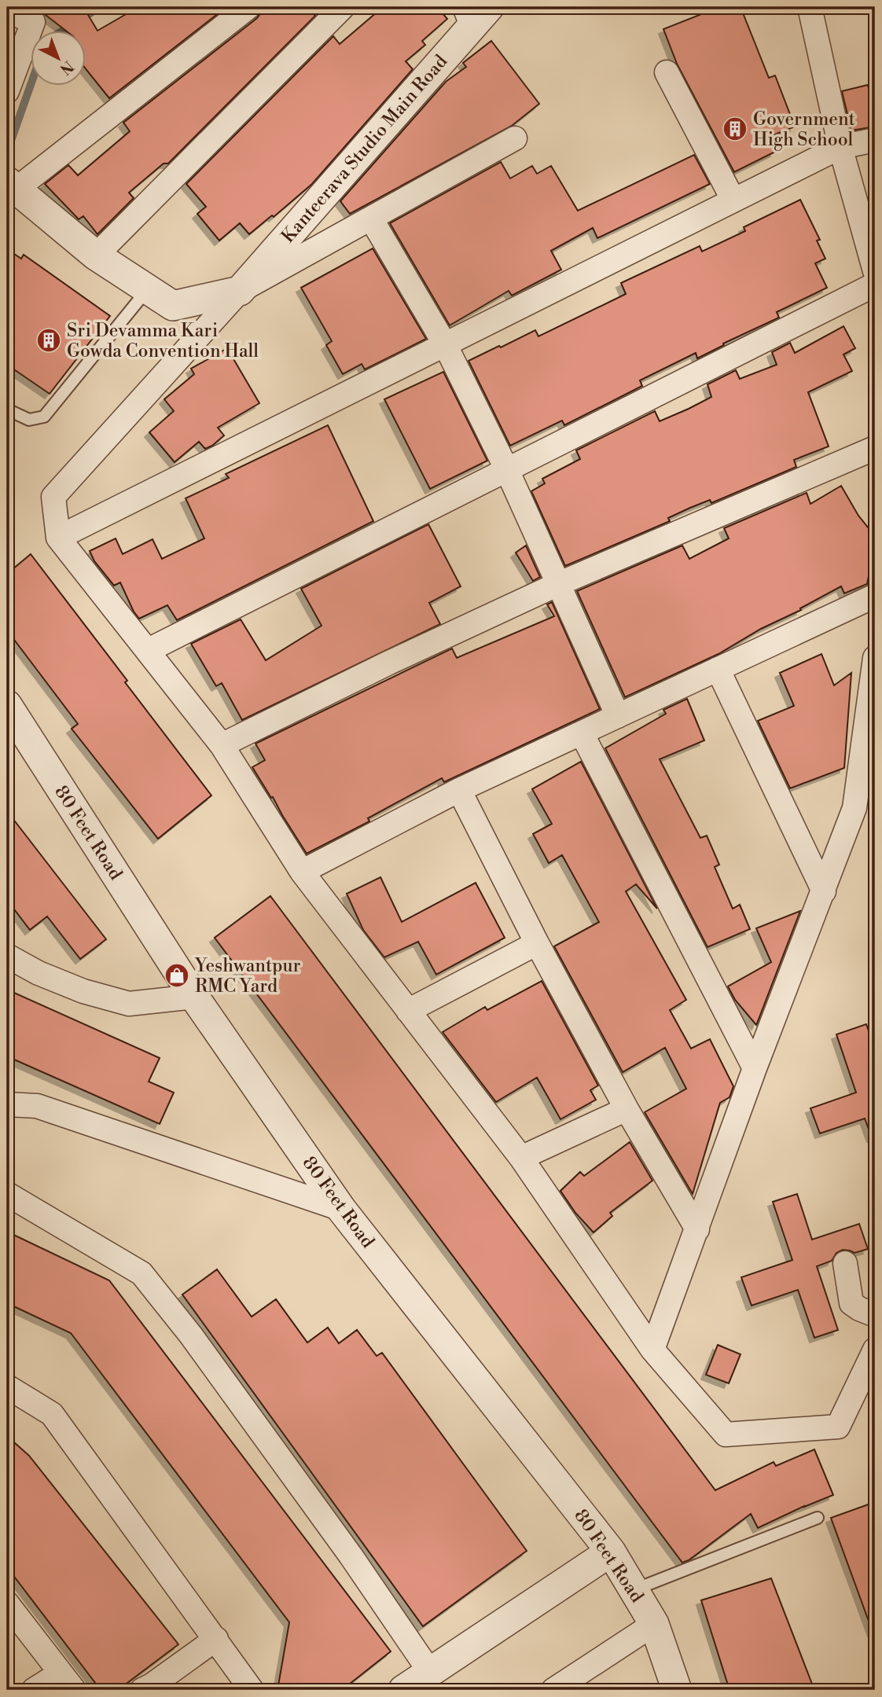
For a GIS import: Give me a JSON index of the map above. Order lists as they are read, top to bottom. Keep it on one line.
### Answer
{"streets":{"street":["Kanteerava Studio Main Road","80 Feet Road"]},"places":{"building":["Government High School","Sri Devamma Kari Gowda Convention Hall"],"shop":["Yeshwantpur RMC Yard"]},"north":"bottom right"}
